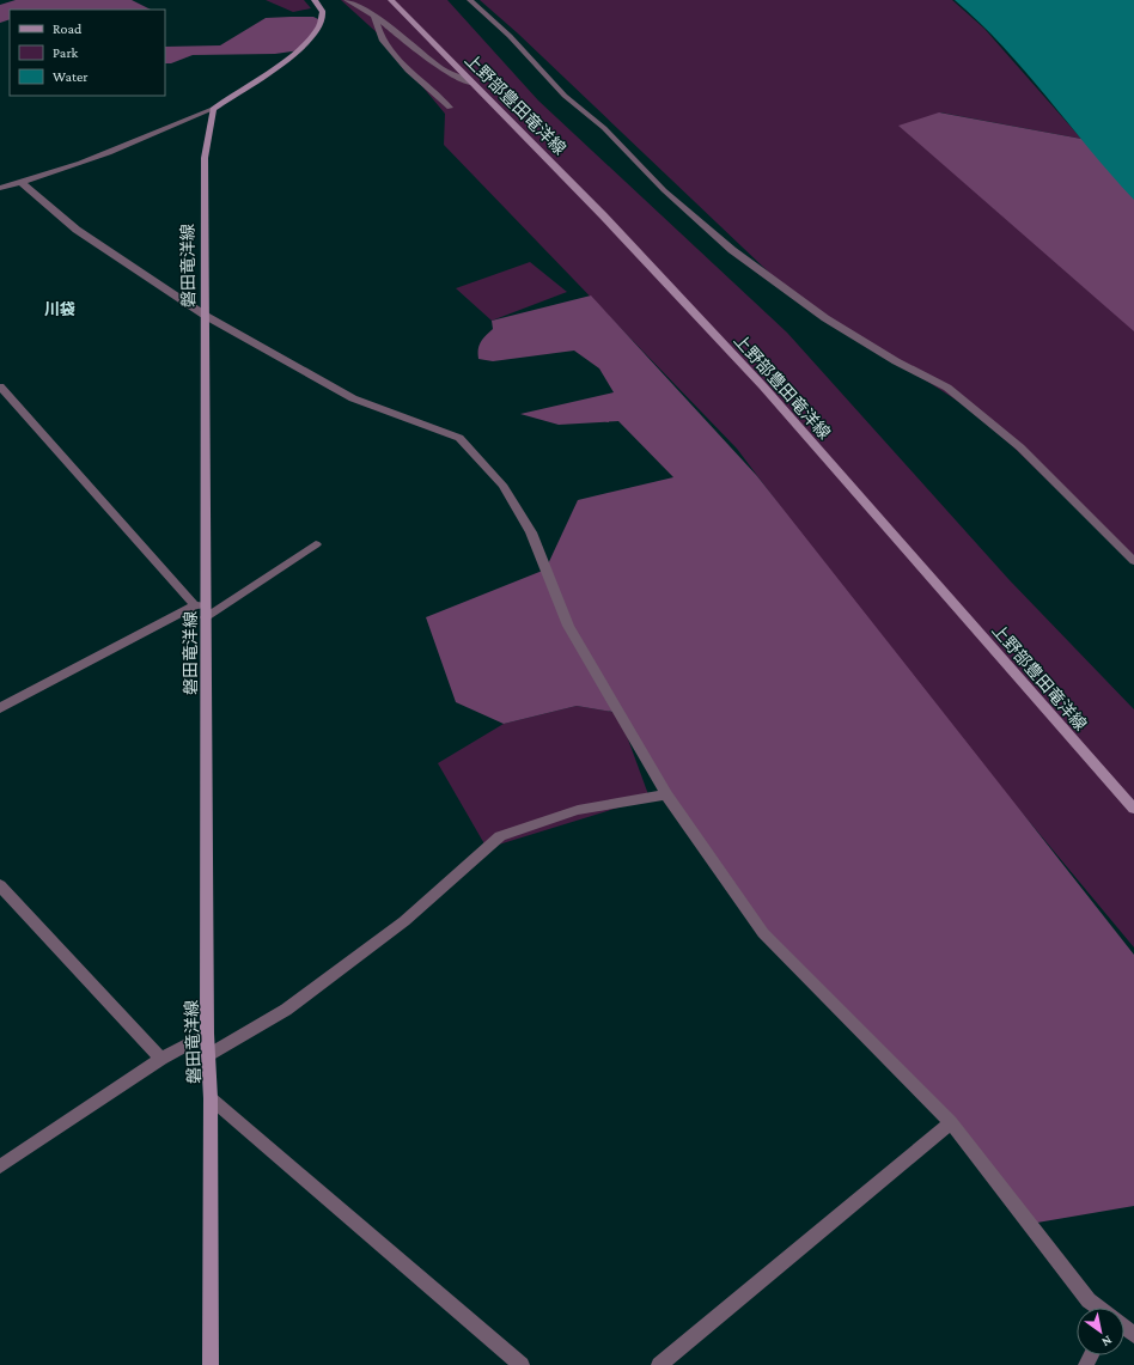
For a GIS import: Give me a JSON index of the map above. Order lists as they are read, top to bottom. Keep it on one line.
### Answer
{"streets":{"main road":["上野部豊田竜洋線","磐田竜洋線"]},"districts":["川袋"],"legend":["Road","Park","Water"],"north":"bottom right"}
